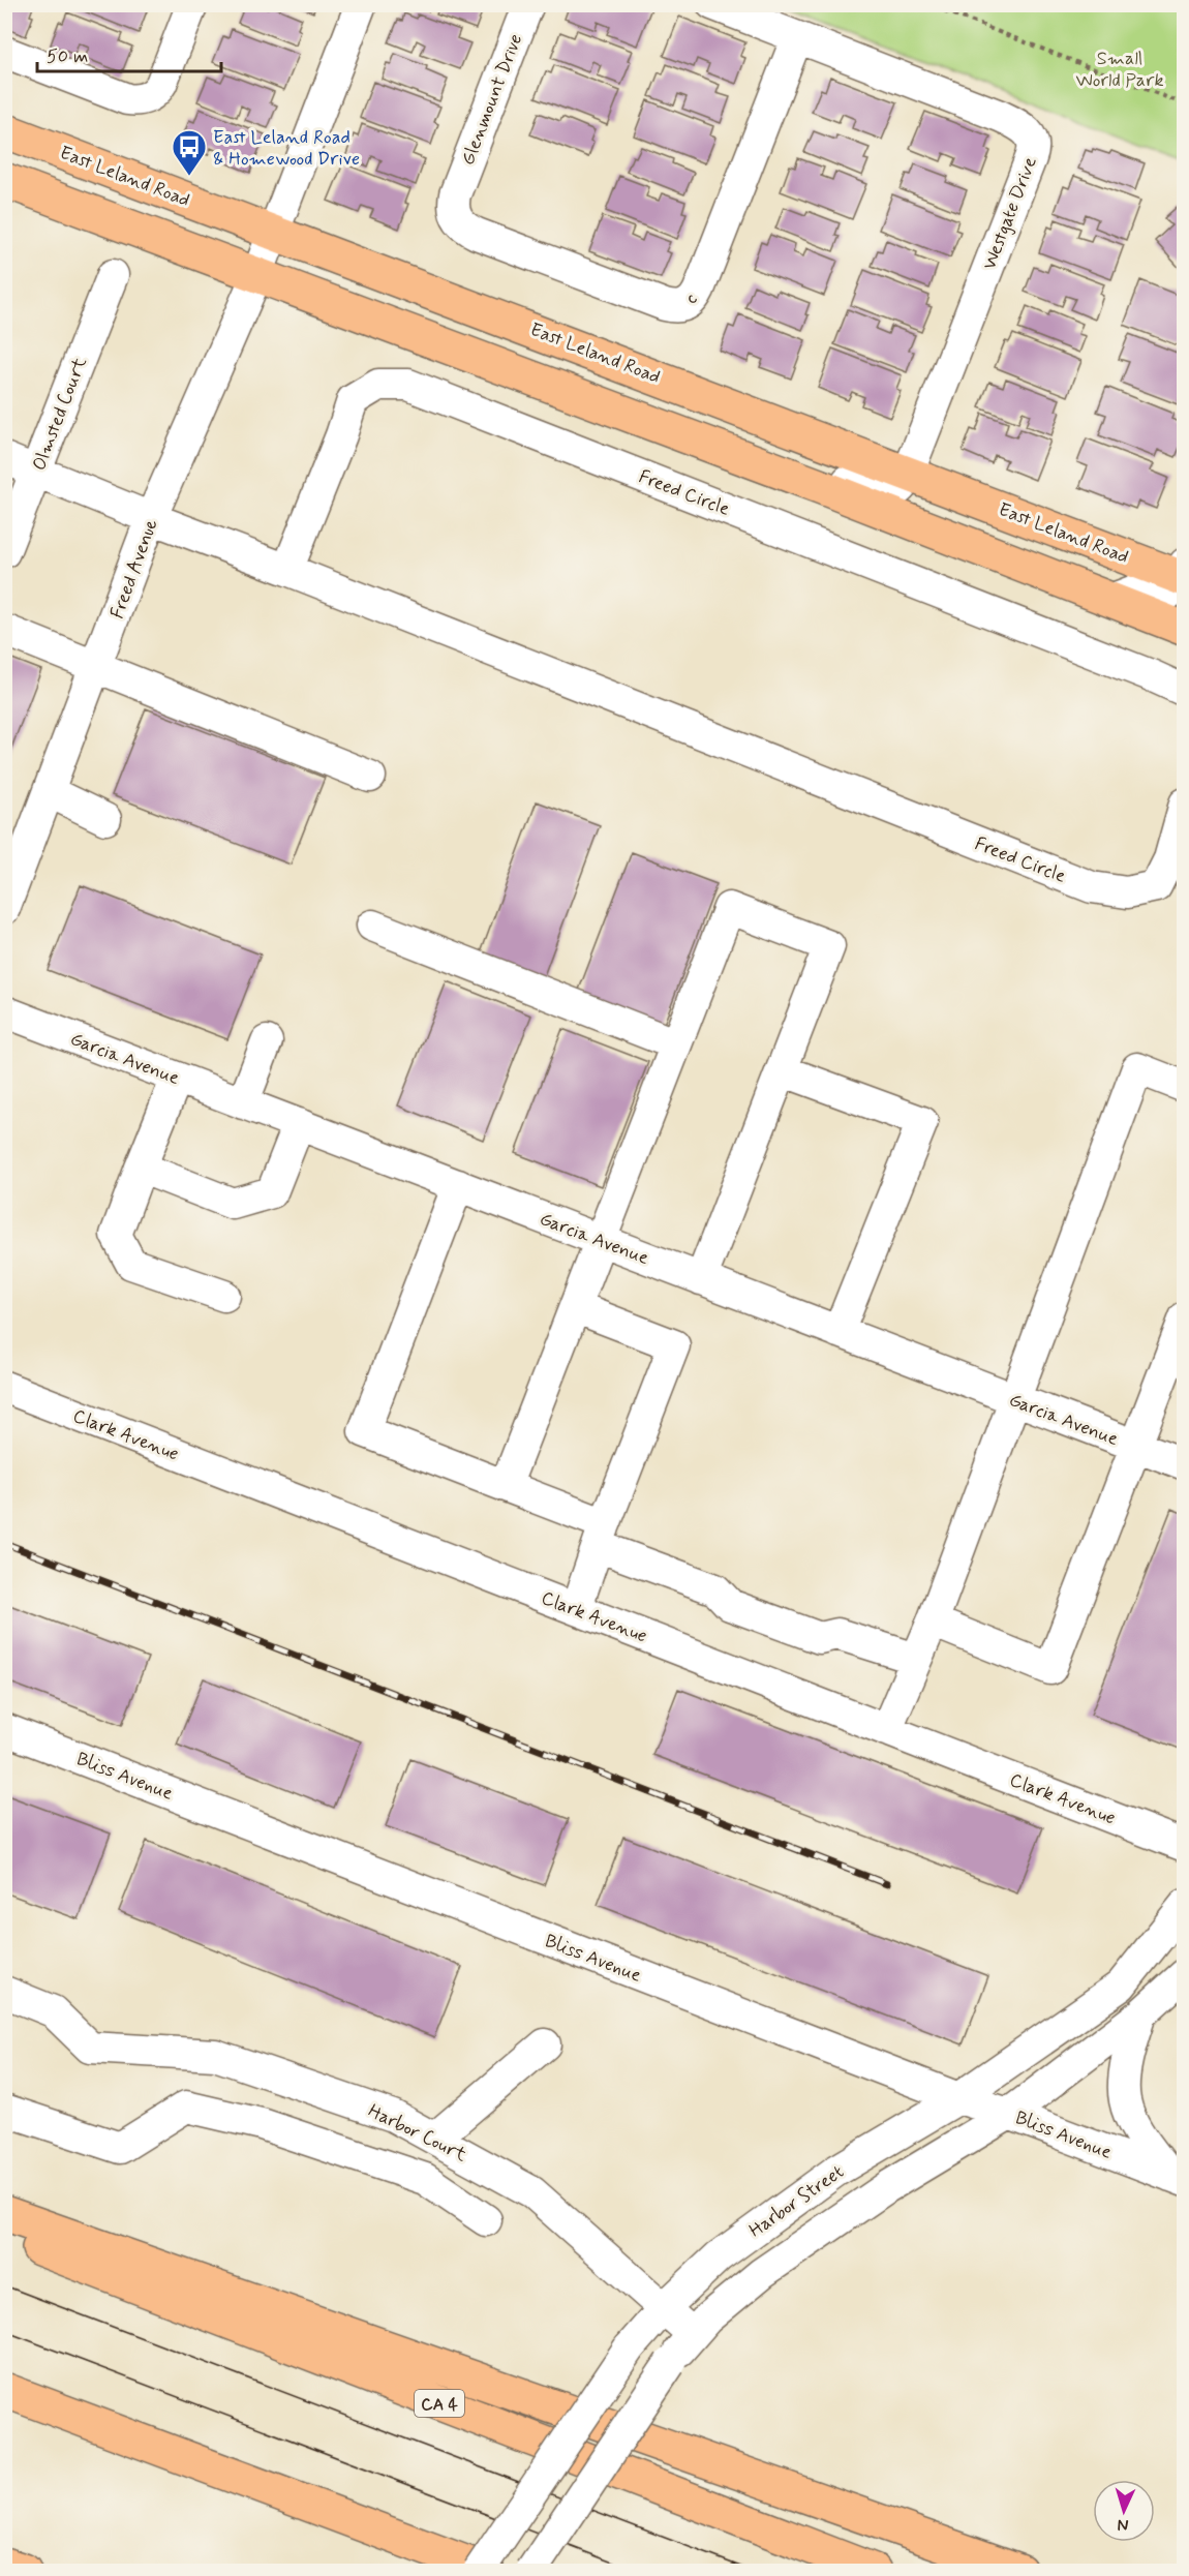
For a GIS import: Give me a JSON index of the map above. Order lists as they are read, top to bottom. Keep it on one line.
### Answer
{"streets":{"main road":["East Leland Road","CA 4"],"street":["Glenmount Drive","Westgate Drive","c","Olmsted Court","Freed Circle","Freed Avenue","Garcia Avenue","Clark Avenue","Bliss Avenue","Harbor Court","Harbor Street"]},"crossings":[["Glenmount Drive","c"],["East Leland Road","Westgate Drive"],["East Leland Road","Freed Avenue"],["Westgate Drive","c"],["Olmsted Court","Freed Circle"],["Freed Circle","Freed Avenue"],["Bliss Avenue","Harbor Street"],["Harbor Court","Harbor Street"]],"parks":["Small World Park"],"places":{"bus stop":["East Leland Road & Homewood Drive"]},"scale_bar":"50 m","north":"bottom"}
